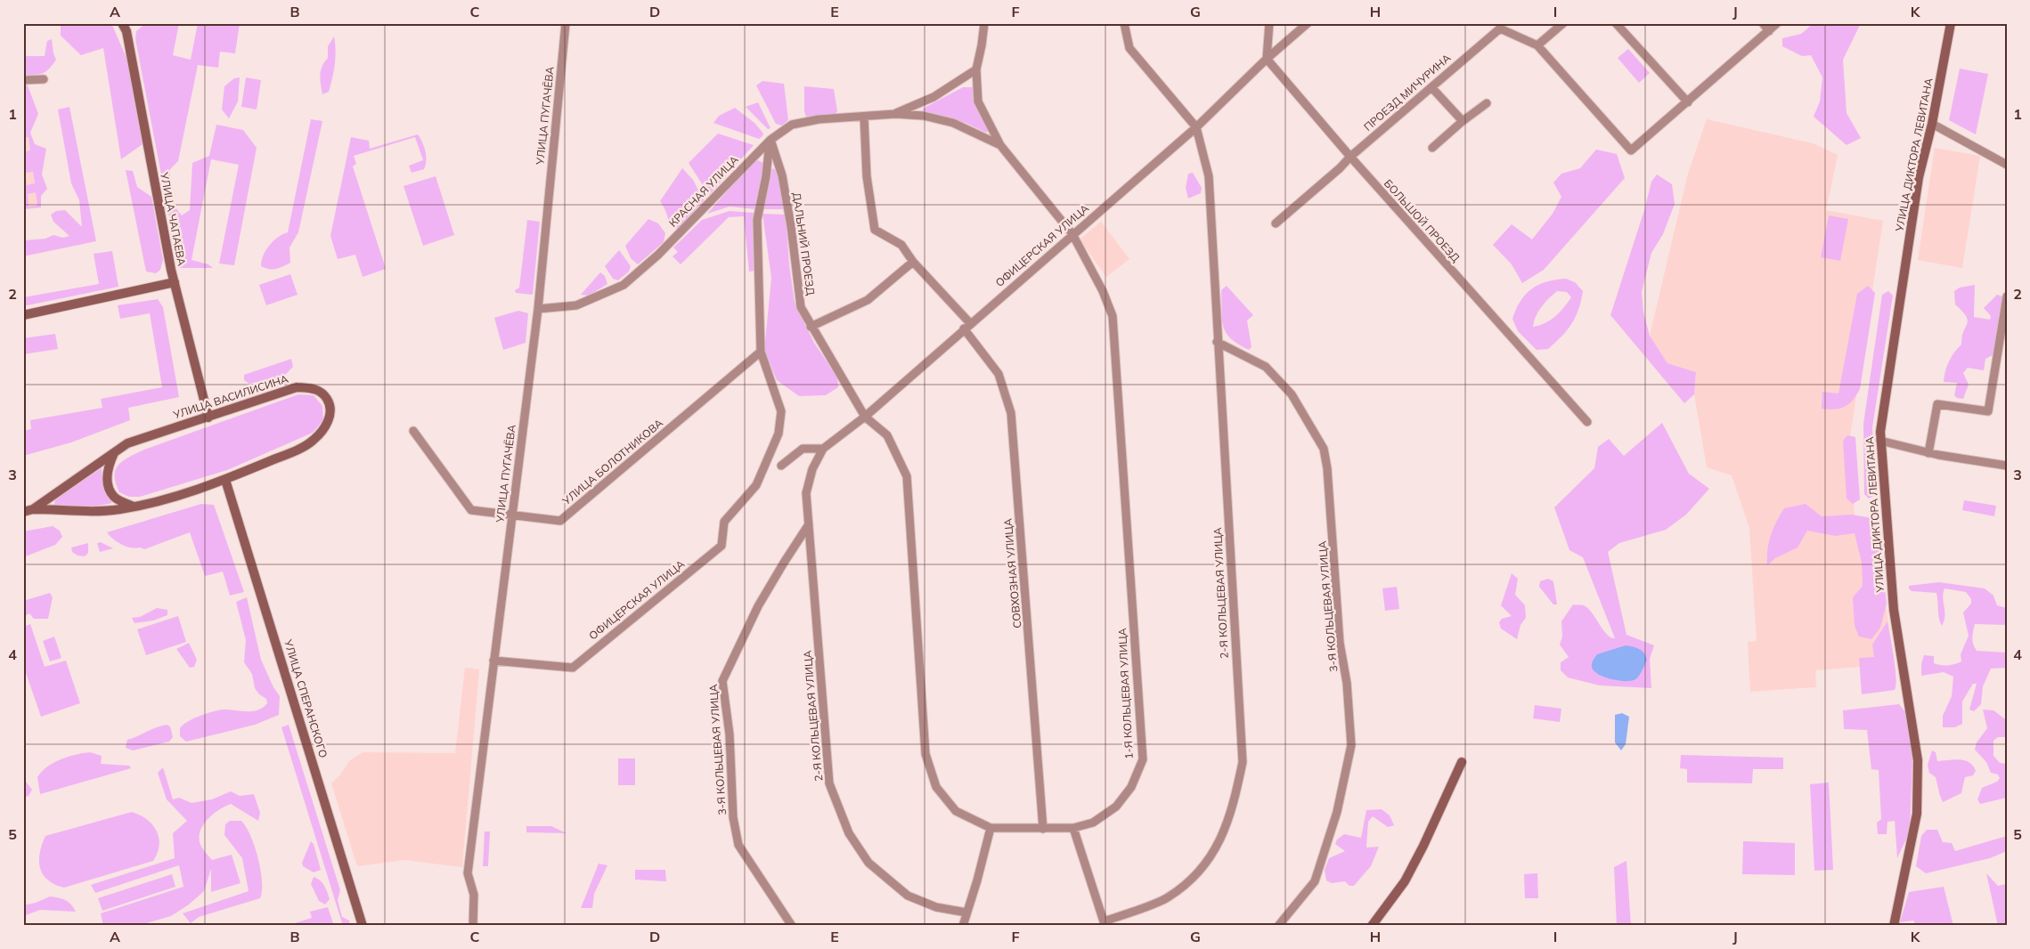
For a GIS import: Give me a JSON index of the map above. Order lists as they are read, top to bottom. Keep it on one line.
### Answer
{"streets":{"street":["ПРОЕЗД МИЧУРИНА","УЛИЦА ПУГАЧЁВА","УЛИЦА ДИКТОРА ЛЕВИТАНА","КРАСНАЯ УЛИЦА","УЛИЦА ЧАПАЕВА","БОЛЬШОЙ ПРОЕЗД","ДАЛЬНИЙ ПРОЕЗД","ОФИЦЕРСКАЯ УЛИЦА","УЛИЦА ВАСИЛИСИНА","УЛИЦА БОЛОТНИКОВА","СОВХОЗНАЯ УЛИЦА","2-Я КОЛЬЦЕВАЯ УЛИЦА","3-Я КОЛЬЦЕВАЯ УЛИЦА","1-Я КОЛЬЦЕВАЯ УЛИЦА","УЛИЦА СПЕРАНСКОГО"]},"crossings":[["ПРОЕЗД МИЧУРИНА","БОЛЬШОЙ ПРОЕЗД"],["УЛИЦА ПУГАЧЁВА","КРАСНАЯ УЛИЦА"],["УЛИЦА ПУГАЧЁВА","ОФИЦЕРСКАЯ УЛИЦА"],["УЛИЦА ПУГАЧЁВА","УЛИЦА БОЛОТНИКОВА"],["КРАСНАЯ УЛИЦА","ДАЛЬНИЙ ПРОЕЗД"],["КРАСНАЯ УЛИЦА","ОФИЦЕРСКАЯ УЛИЦА"],["КРАСНАЯ УЛИЦА","СОВХОЗНАЯ УЛИЦА"],["КРАСНАЯ УЛИЦА","1-Я КОЛЬЦЕВАЯ УЛИЦА"],["УЛИЦА ЧАПАЕВА","УЛИЦА ВАСИЛИСИНА"],["БОЛЬШОЙ ПРОЕЗД","ОФИЦЕРСКАЯ УЛИЦА"],["ДАЛЬНИЙ ПРОЕЗД","ОФИЦЕРСКАЯ УЛИЦА"],["ДАЛЬНИЙ ПРОЕЗД","1-Я КОЛЬЦЕВАЯ УЛИЦА"],["ОФИЦЕРСКАЯ УЛИЦА","УЛИЦА БОЛОТНИКОВА"],["ОФИЦЕРСКАЯ УЛИЦА","СОВХОЗНАЯ УЛИЦА"],["ОФИЦЕРСКАЯ УЛИЦА","2-Я КОЛЬЦЕВАЯ УЛИЦА"],["ОФИЦЕРСКАЯ УЛИЦА","1-Я КОЛЬЦЕВАЯ УЛИЦА"],["УЛИЦА ВАСИЛИСИНА","УЛИЦА СПЕРАНСКОГО"],["СОВХОЗНАЯ УЛИЦА","1-Я КОЛЬЦЕВАЯ УЛИЦА"],["2-Я КОЛЬЦЕВАЯ УЛИЦА","3-Я КОЛЬЦЕВАЯ УЛИЦА"],["2-Я КОЛЬЦЕВАЯ УЛИЦА","1-Я КОЛЬЦЕВАЯ УЛИЦА"]],"grid":{"columns":["A","B","C","D","E","F","G","H","I","J","K"],"rows":["1","2","3","4","5"]}}
